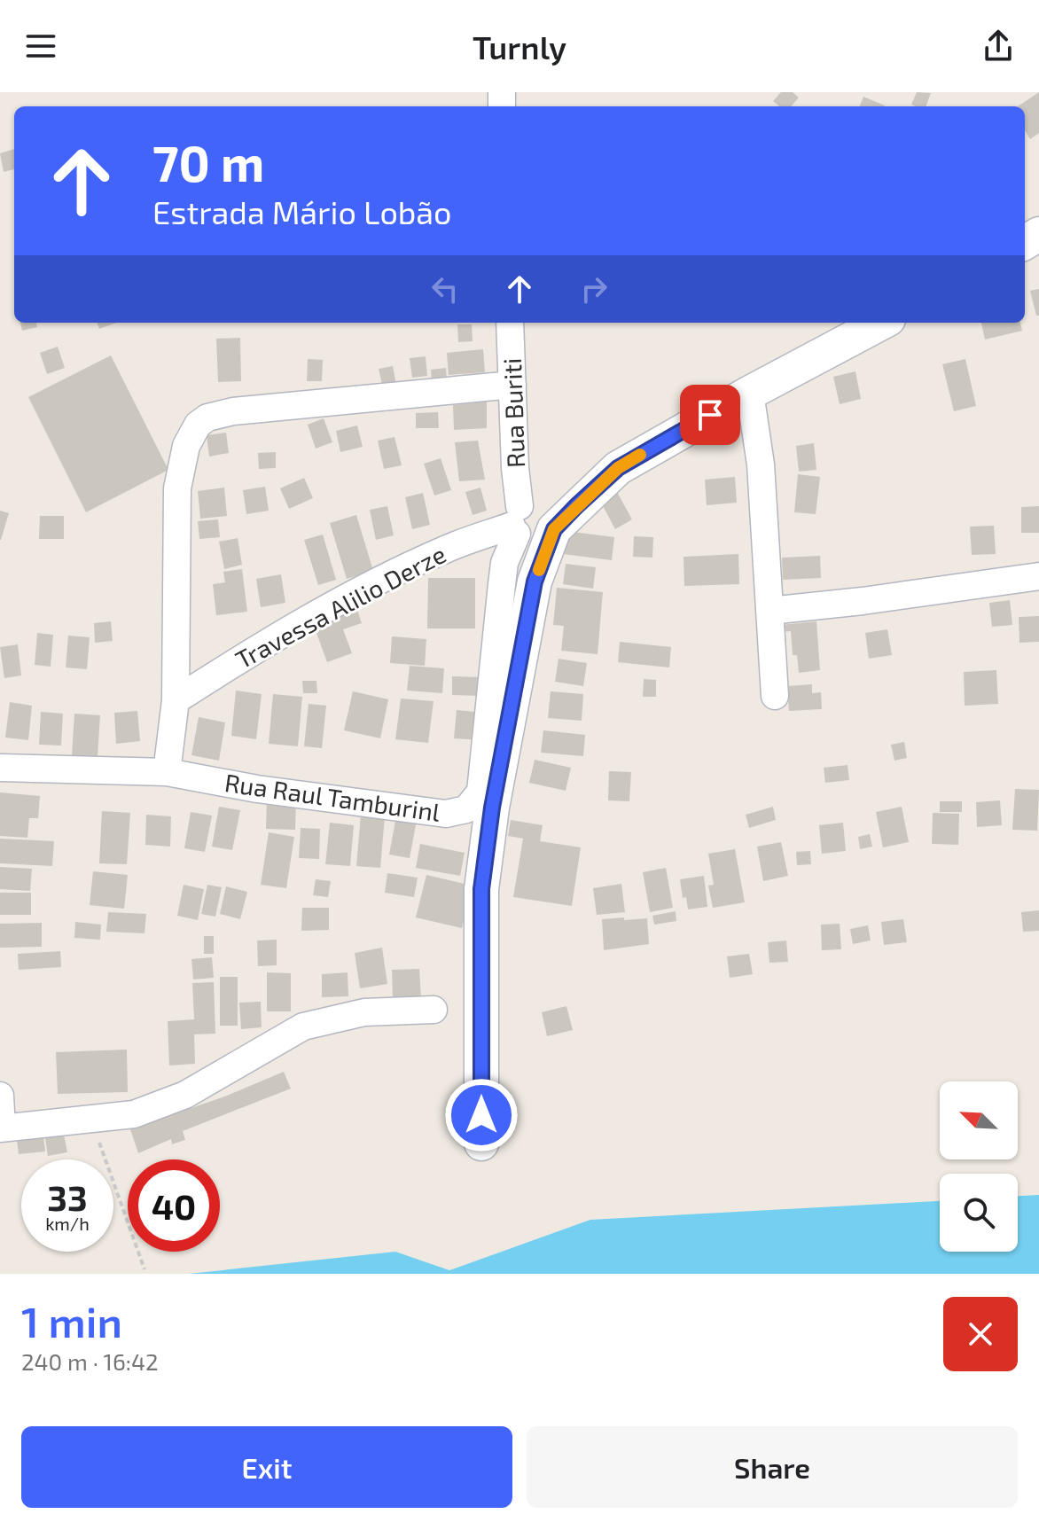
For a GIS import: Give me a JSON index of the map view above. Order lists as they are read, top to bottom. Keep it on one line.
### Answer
{"streets":{"street":["Rua Buriti","Travessa Alilio Derze","Rua Raul Tamburinl"]},"crossings":[["Rua Buriti","Travessa Alilio Derze"],["Rua Buriti","Rua Raul Tamburinl"],["Travessa Alilio Derze","Rua Raul Tamburinl"]],"north":"top left","page":{"header":"Turnly","turn":["70 m","Estrada Mário Lobão"],"speed":"33 km/h","limit":"40","heading":["1 min","240 m · 16:42"],"buttons":["Exit","Share"]}}
